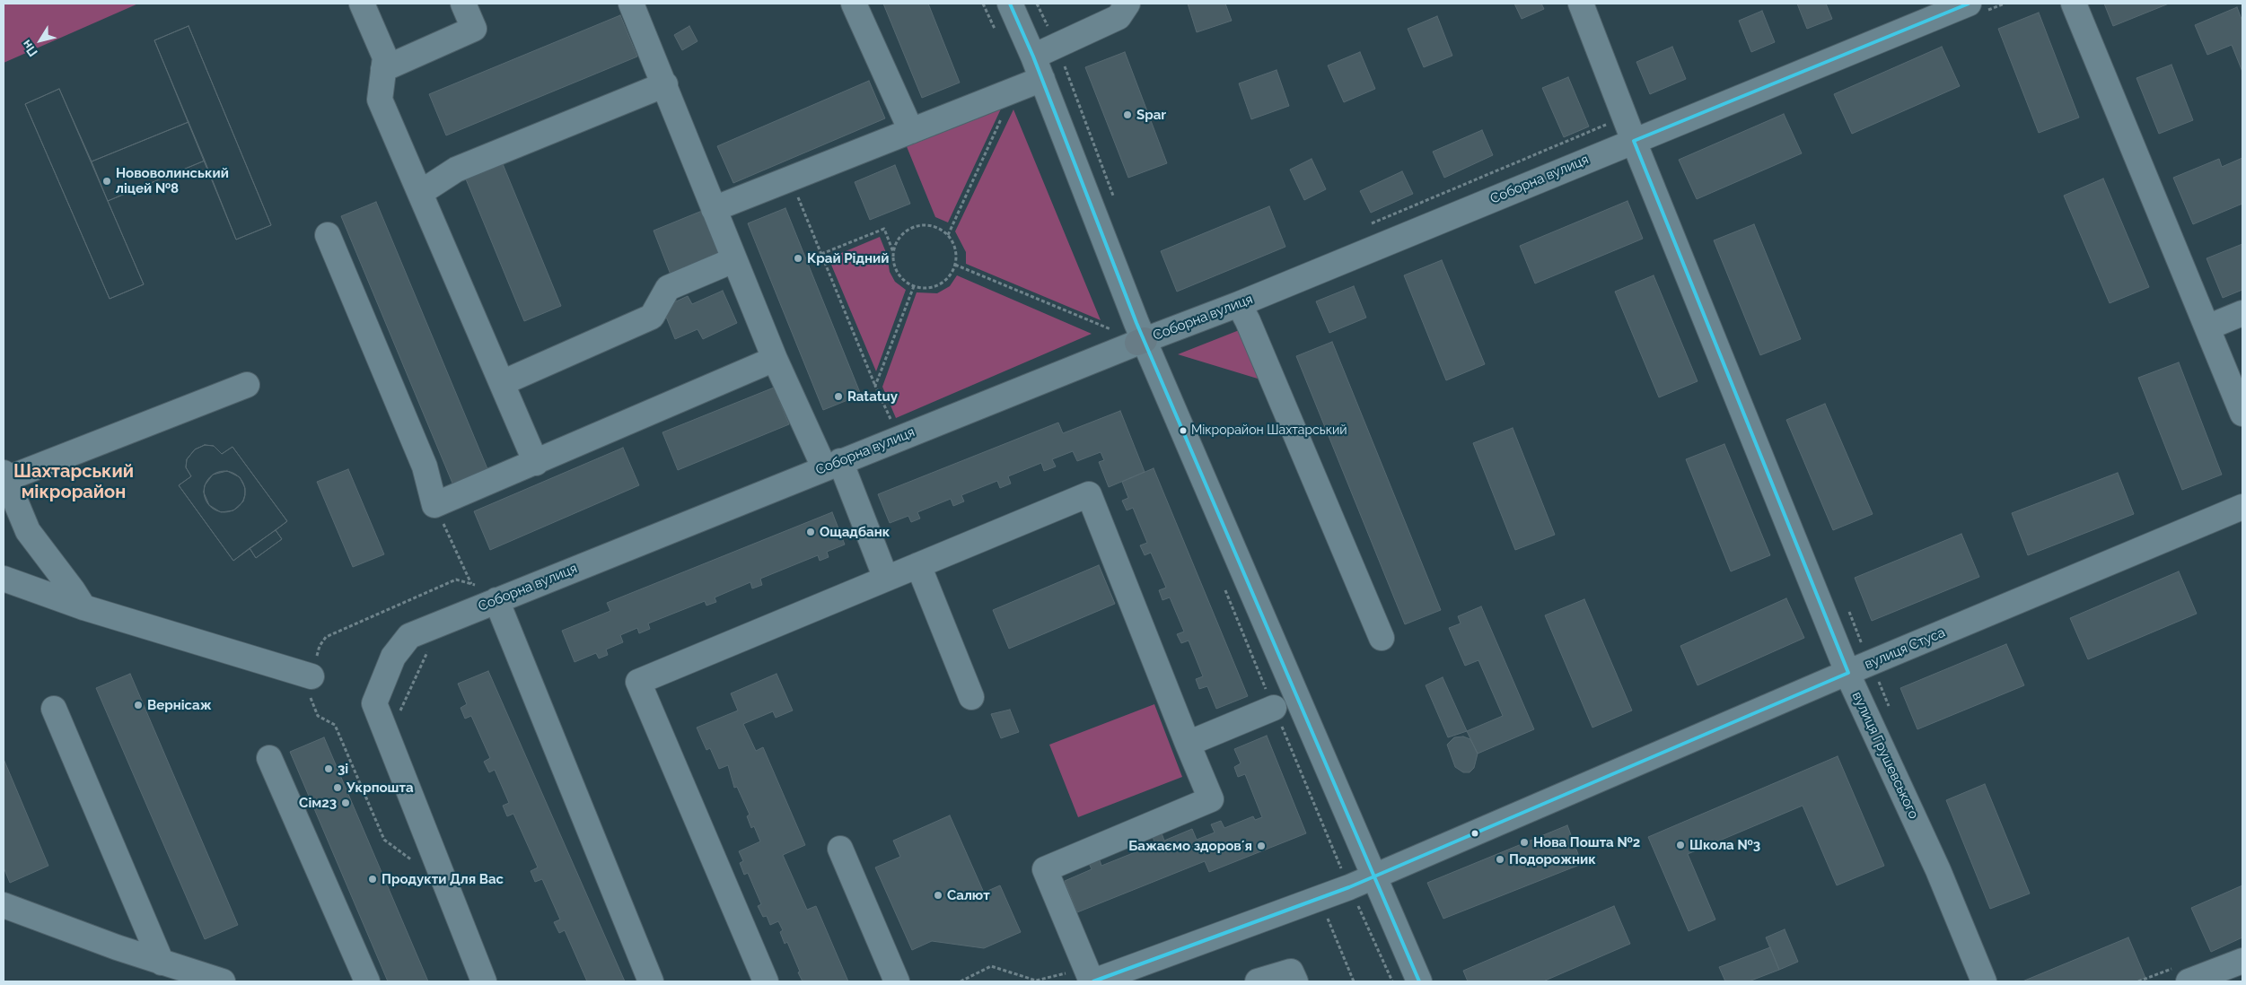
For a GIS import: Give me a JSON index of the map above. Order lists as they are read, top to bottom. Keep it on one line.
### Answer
{"streets":{"street":["Соборна вулиця","вулиця Стуса","вулиця Грушевського"]},"crossings":[["Соборна вулиця","вулиця Грушевського"],["вулиця Стуса","вулиця Грушевського"]],"districts":["Шахтарський мікрорайон"],"places":["Spar","Нововолинський ліцей №8","Край Рідний","Ratatuy","Мікрорайон Шахтарський","Ощадбанк","Вернісаж","3і","Укрпошта","Сім23","Нова Пошта №2","Школа №3","Бажаємо здоровʼя","Подорожник","Продукти Для Вас","Салют"],"north":"bottom left"}
